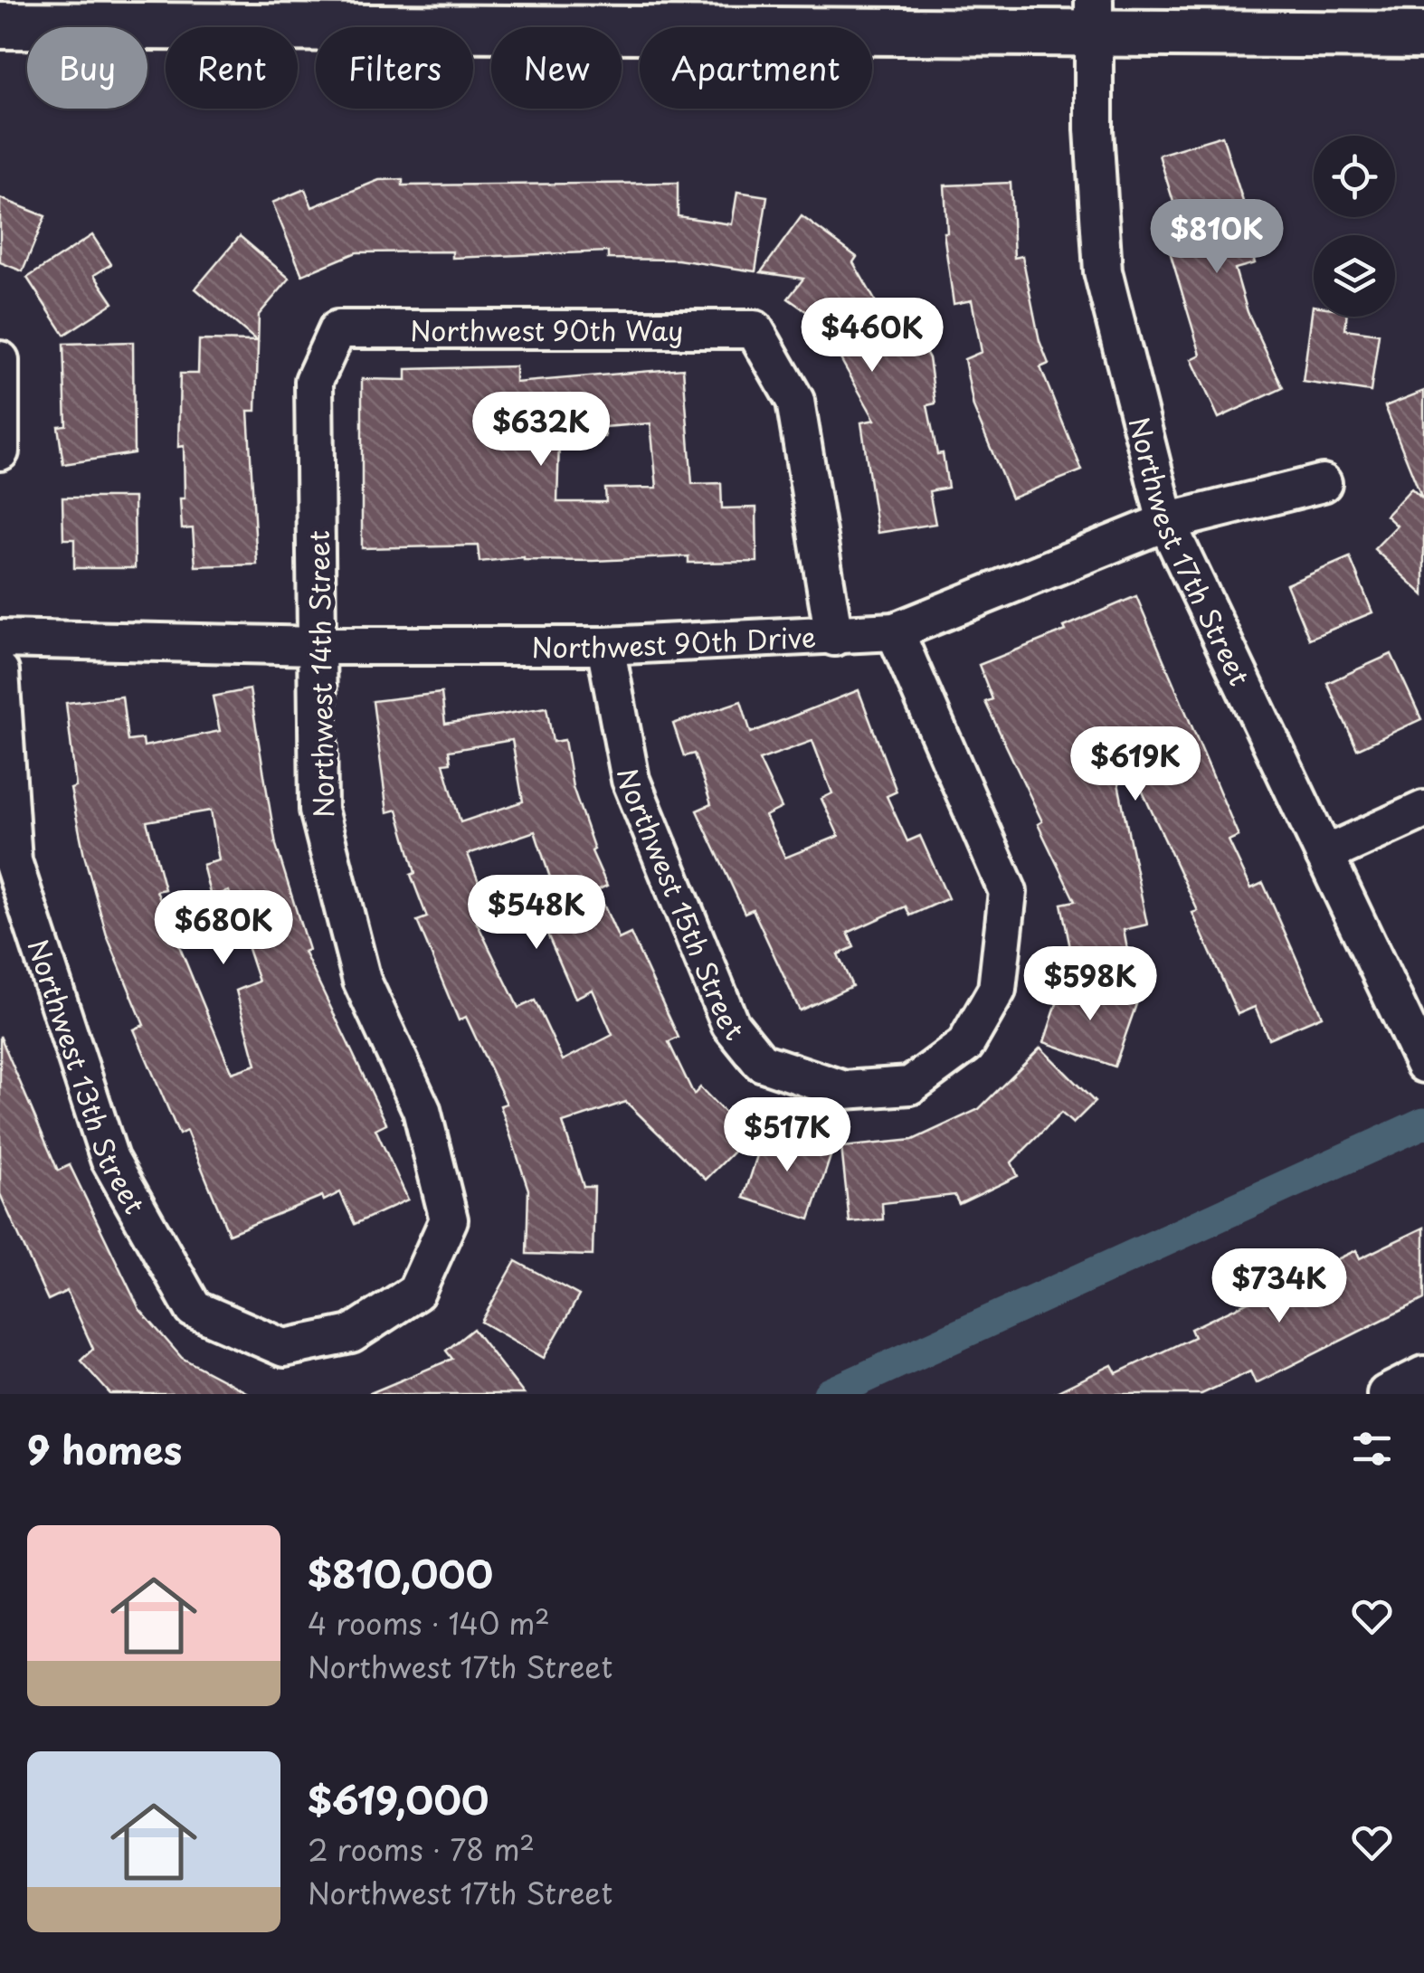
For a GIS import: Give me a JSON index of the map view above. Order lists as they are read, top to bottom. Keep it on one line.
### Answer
{"streets":{"street":["Northwest 90th Way","Northwest 17th Street","Northwest 90th Drive","Northwest 14th Street","Northwest 15th Street","Northwest 13th Street"]},"crossings":[["Northwest 90th Way","Northwest 90th Drive"],["Northwest 90th Way","Northwest 14th Street"],["Northwest 17th Street","Northwest 90th Drive"],["Northwest 90th Drive","Northwest 14th Street"],["Northwest 90th Drive","Northwest 15th Street"],["Northwest 14th Street","Northwest 13th Street"]],"page":{"chip":["Buy","Rent","Filters","New","Apartment"],"price":["$810K","$460K","$632K","$619K","$548K","$680K","$598K","$517K","$734K"],"heading":"9 homes","list":[{"name":"$810,000","note":"4 rooms · 140 m² · Northwest 17th Street"},{"name":"$619,000","note":"2 rooms · 78 m² · Northwest 17th Street"}]}}
